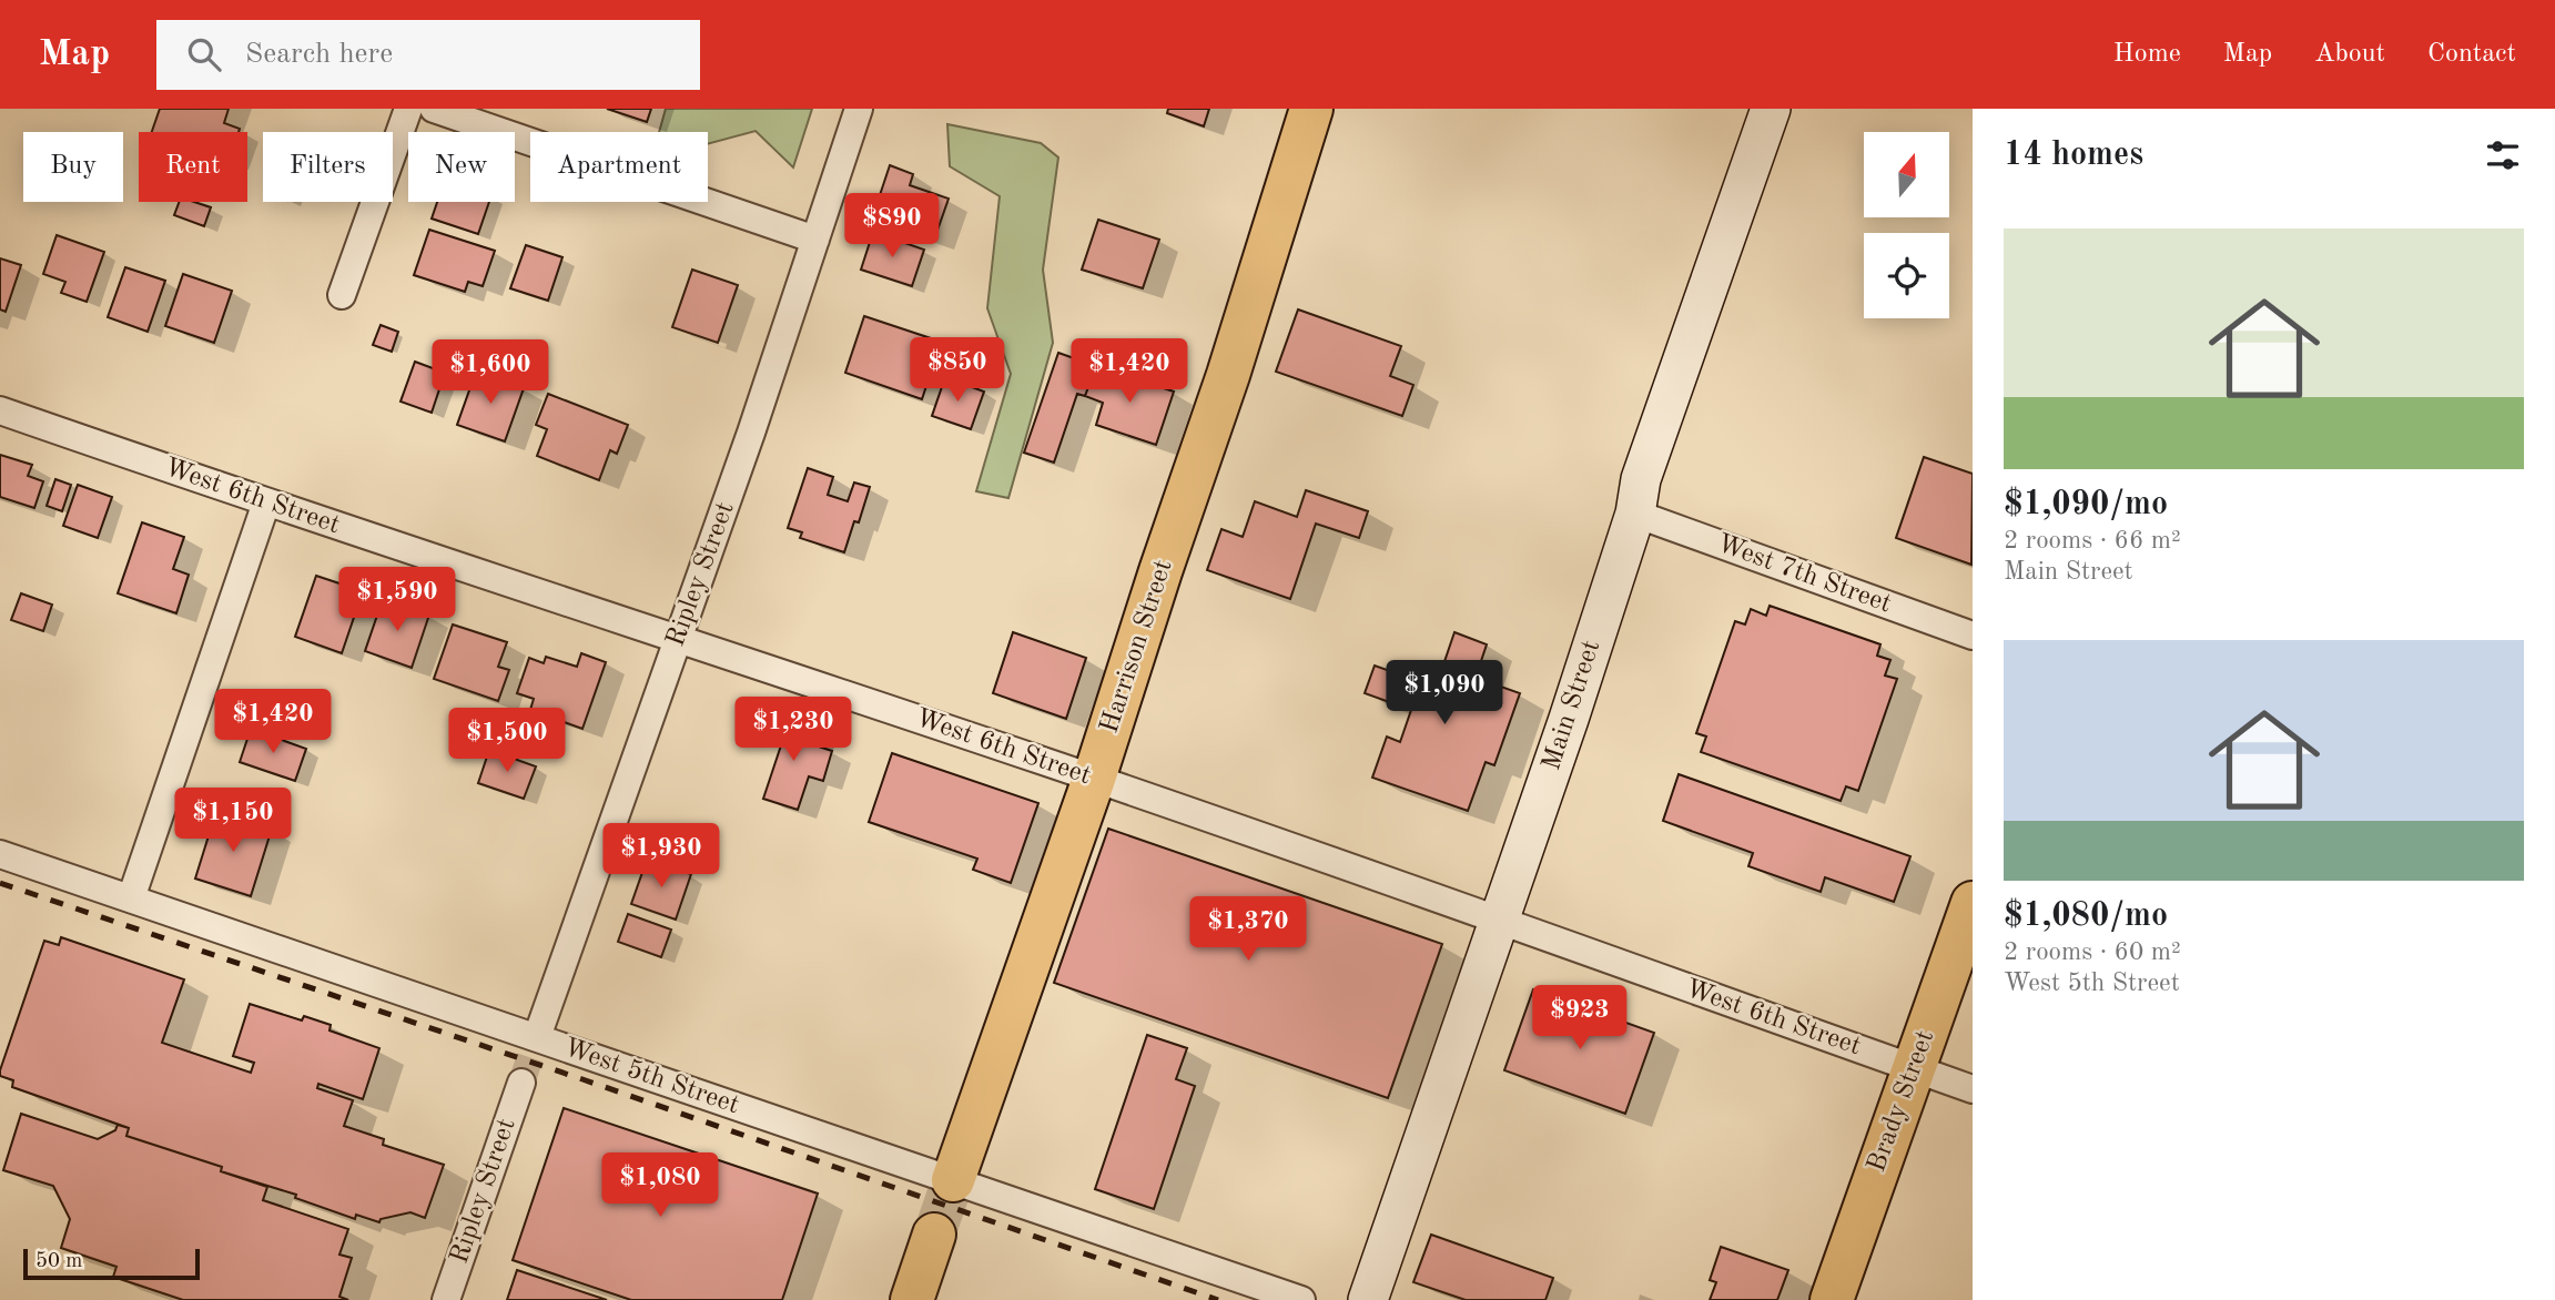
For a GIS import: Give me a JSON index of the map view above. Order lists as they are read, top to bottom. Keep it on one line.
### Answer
{"streets":{"highway":["Harrison Street","Brady Street"],"street":["West 6th Street","Ripley Street","West 7th Street","Main Street","West 5th Street"]},"crossings":[["West 6th Street","Ripley Street"],["West 6th Street","Harrison Street"],["West 6th Street","Main Street"],["West 6th Street","Brady Street"],["Ripley Street","West 5th Street"],["West 7th Street","Main Street"],["Harrison Street","West 5th Street"]],"scale_bar":"50 m","north":"top","page":{"header":"Map","search":"Search here","nav":["Home","Map","About","Contact"],"heading":"14 homes","chip":["Buy","Rent","Filters","New","Apartment"],"price":["$890","$850","$1,420","$1,600","$1,590","$1,090","$1,420","$1,230","$1,500","$1,150","$1,930","$1,370","$923","$1,080"],"list":[{"name":"$1,090/mo","note":"2 rooms · 66 m² · Main Street"},{"name":"$1,080/mo","note":"2 rooms · 60 m² · West 5th Street"}],"scale":"50 m"}}
